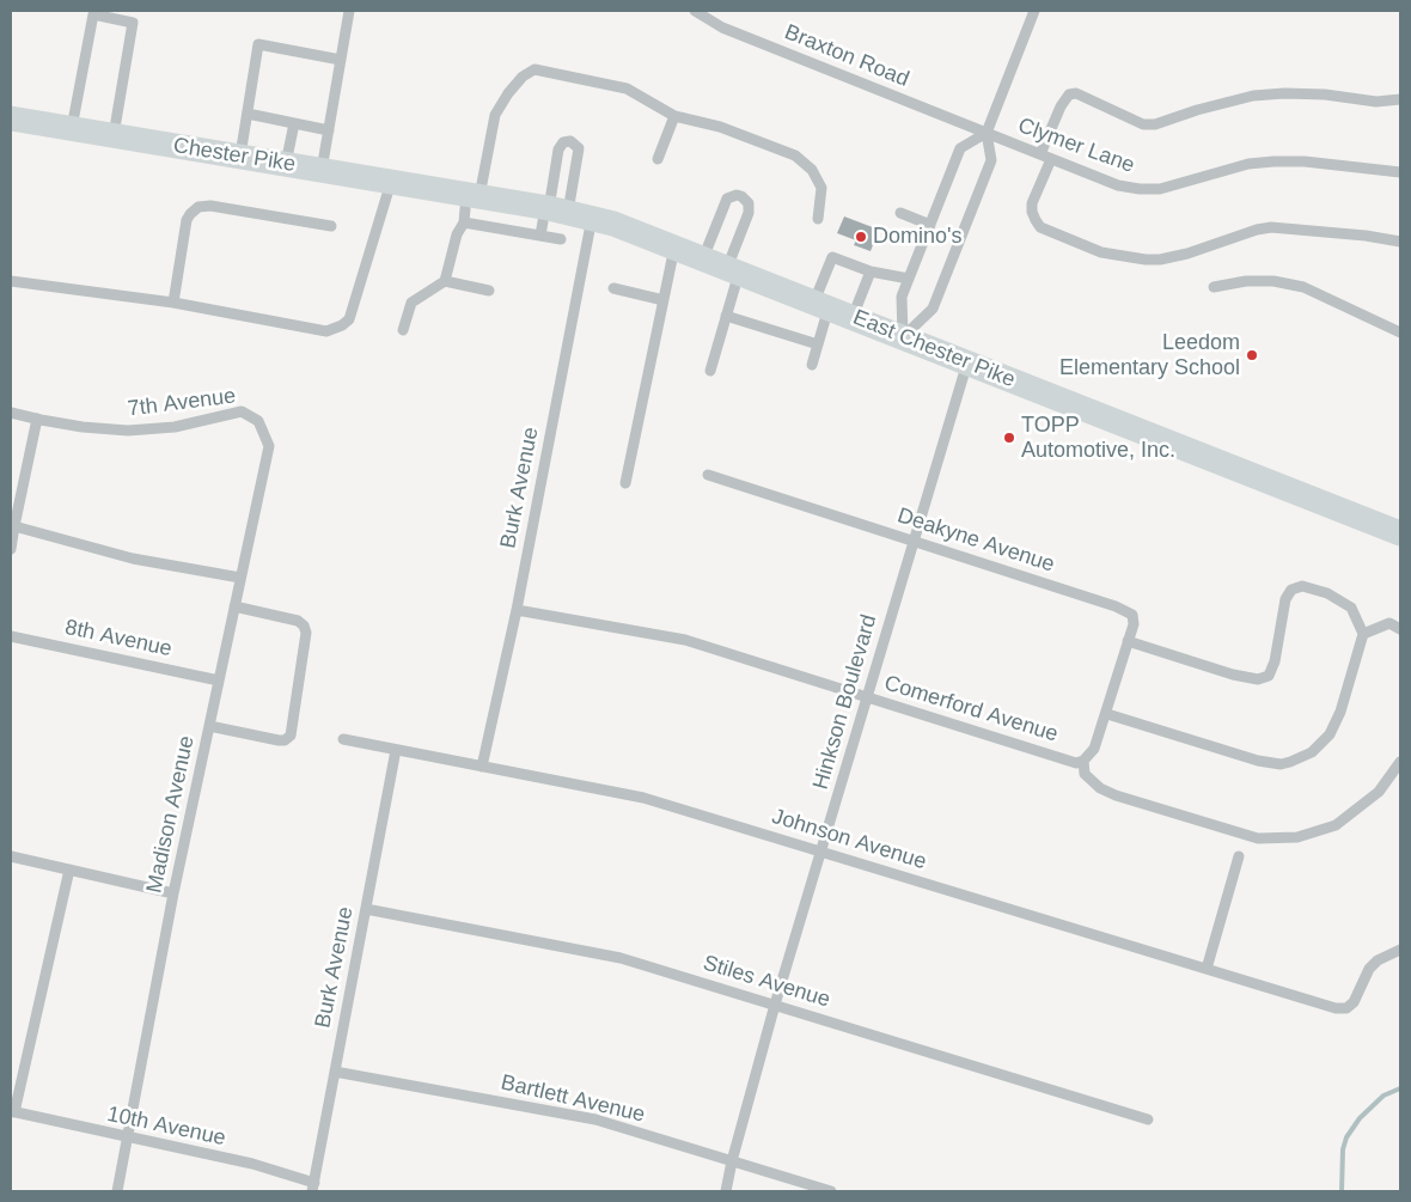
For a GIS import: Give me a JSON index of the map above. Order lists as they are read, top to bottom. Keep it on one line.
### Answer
{"streets":{"main road":["Chester Pike","East Chester Pike"],"street":["Braxton Road","Clymer Lane","7th Avenue","Burk Avenue","Deakyne Avenue","8th Avenue","Hinkson Boulevard","Comerford Avenue","Madison Avenue","Johnson Avenue","Stiles Avenue","Bartlett Avenue","10th Avenue"]},"crossings":[["Braxton Road","Clymer Lane"],["Chester Pike","East Chester Pike"],["East Chester Pike","Burk Avenue"],["East Chester Pike","Hinkson Boulevard"],["7th Avenue","Madison Avenue"],["Burk Avenue","Comerford Avenue"],["Burk Avenue","Johnson Avenue"],["Burk Avenue","Stiles Avenue"],["Burk Avenue","Bartlett Avenue"],["Burk Avenue","10th Avenue"],["Deakyne Avenue","Hinkson Boulevard"],["8th Avenue","Madison Avenue"],["Hinkson Boulevard","Comerford Avenue"],["Hinkson Boulevard","Johnson Avenue"],["Hinkson Boulevard","Stiles Avenue"],["Hinkson Boulevard","Bartlett Avenue"],["Madison Avenue","10th Avenue"]],"places":["Domino's","Leedom Elementary School","TOPP Automotive, Inc."]}
